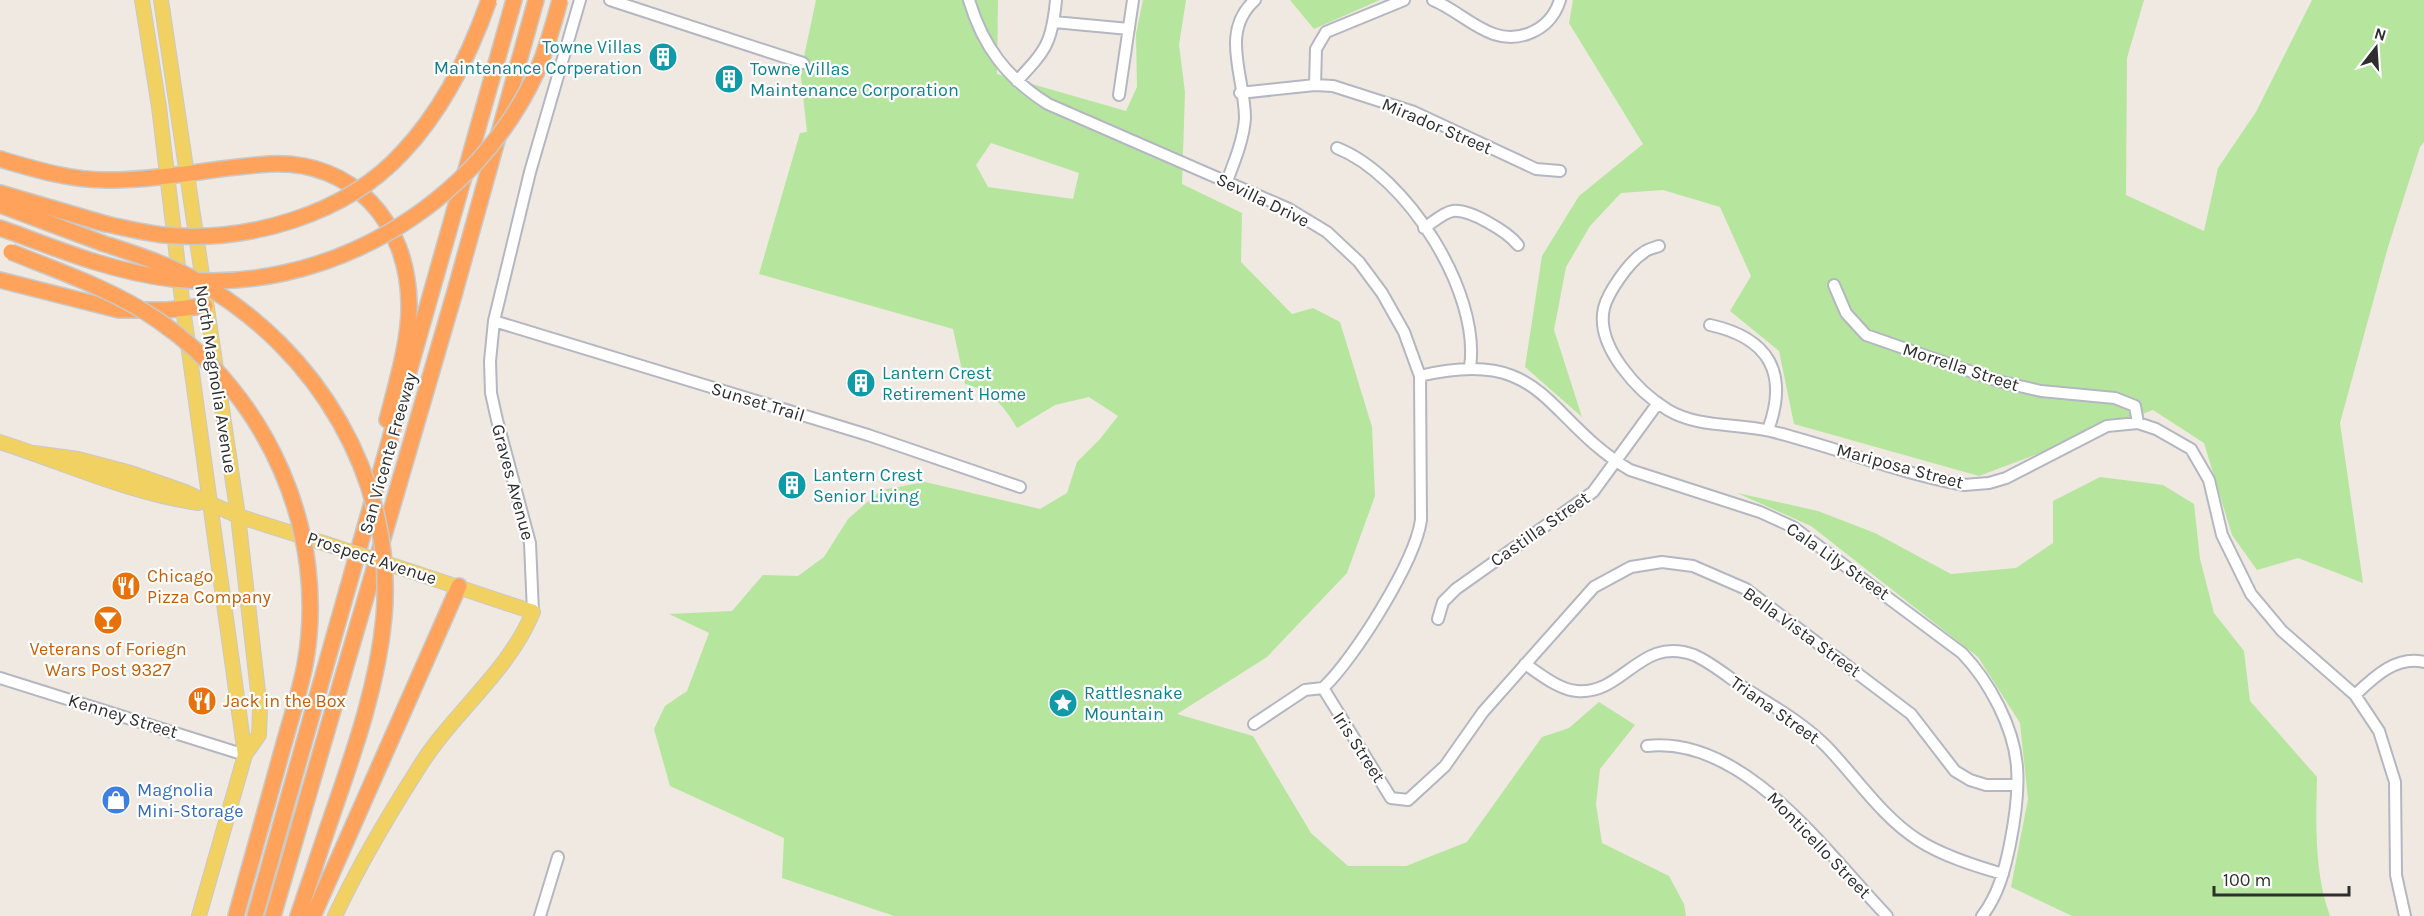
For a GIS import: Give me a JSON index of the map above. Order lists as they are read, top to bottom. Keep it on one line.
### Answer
{"streets":{"highway":["San Vicente Freeway"],"main road":["North Magnolia Avenue","Prospect Avenue"],"street":["Mirador Street","Sevilla Drive","Morrella Street","Sunset Trail","Mariposa Street","Graves Avenue","Castilla Street","Cala Lily Street","Bella Vista Street","Triana Street","Kenney Street","Iris Street","Monticello Street"]},"crossings":[["Sevilla Drive","Cala Lily Street"],["Sevilla Drive","Iris Street"],["Morrella Street","Mariposa Street"],["North Magnolia Avenue","Prospect Avenue"],["North Magnolia Avenue","Kenney Street"],["Sunset Trail","Graves Avenue"],["Mariposa Street","Castilla Street"],["Graves Avenue","Prospect Avenue"],["Castilla Street","Cala Lily Street"],["Cala Lily Street","Bella Vista Street"],["Cala Lily Street","Triana Street"],["Bella Vista Street","Triana Street"],["Bella Vista Street","Iris Street"]],"places":{"building":["Towne Villas Maintenance Corperation","Towne Villas Maintenance Corporation","Lantern Crest Retirement Home","Lantern Crest Senior Living"],"restaurant":["Chicago Pizza Company","Jack in the Box"],"bar":["Veterans of Foriegn Wars Post 9327"],"place":["Rattlesnake Mountain"],"shop":["Magnolia Mini-Storage"]},"scale_bar":"100 m","north":"top"}
